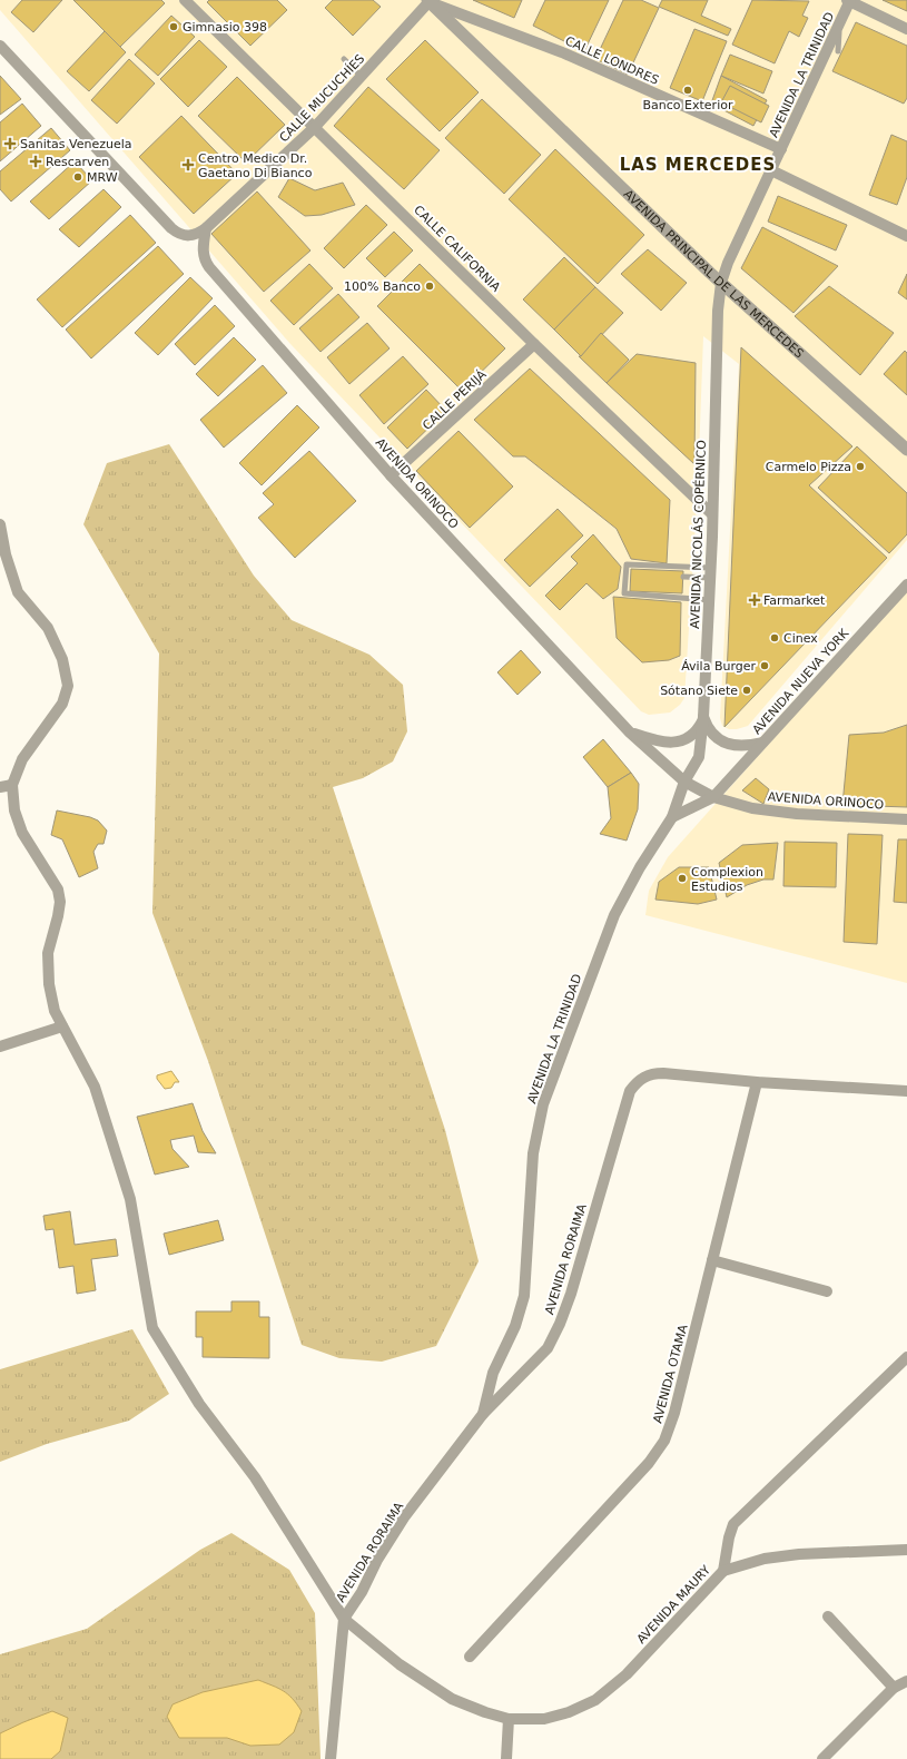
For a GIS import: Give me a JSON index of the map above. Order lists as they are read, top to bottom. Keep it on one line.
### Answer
{"streets":{"street":["CALLE LONDRES","AVENIDA LA TRINIDAD","CALLE MUCUCHÍES","CALLE CALIFORNIA","AVENIDA PRINCIPAL DE LAS MERCEDES","CALLE PERIJÁ","AVENIDA ORINOCO","AVENIDA NICOLÁS COPÉRNICO","AVENIDA NUEVA YORK","AVENIDA RORAIMA","AVENIDA OTAMA","AVENIDA MAURY"]},"crossings":[["CALLE LONDRES","AVENIDA LA TRINIDAD"],["CALLE LONDRES","CALLE MUCUCHÍES"],["CALLE LONDRES","AVENIDA PRINCIPAL DE LAS MERCEDES"],["AVENIDA LA TRINIDAD","AVENIDA PRINCIPAL DE LAS MERCEDES"],["AVENIDA LA TRINIDAD","AVENIDA ORINOCO"],["AVENIDA LA TRINIDAD","AVENIDA NICOLÁS COPÉRNICO"],["AVENIDA LA TRINIDAD","AVENIDA RORAIMA"],["CALLE MUCUCHÍES","CALLE CALIFORNIA"],["CALLE MUCUCHÍES","AVENIDA PRINCIPAL DE LAS MERCEDES"],["CALLE MUCUCHÍES","AVENIDA ORINOCO"],["CALLE CALIFORNIA","CALLE PERIJÁ"],["CALLE CALIFORNIA","AVENIDA NICOLÁS COPÉRNICO"],["AVENIDA PRINCIPAL DE LAS MERCEDES","AVENIDA NICOLÁS COPÉRNICO"],["CALLE PERIJÁ","AVENIDA ORINOCO"],["AVENIDA ORINOCO","AVENIDA NICOLÁS COPÉRNICO"],["AVENIDA ORINOCO","AVENIDA NUEVA YORK"],["AVENIDA RORAIMA","AVENIDA OTAMA"],["AVENIDA RORAIMA","AVENIDA MAURY"]],"districts":["LAS MERCEDES"],"places":{"other":["Gimnasio 398","Banco Exterior","MRW","100% Banco","Carmelo Pizza","Cinex","Ávila Burger","Sótano Siete","Complexion Estudios"],"health":["Sanitas Venezuela","Rescarven","Centro Medico Dr. Gaetano Di Bianco","Farmarket"]}}
